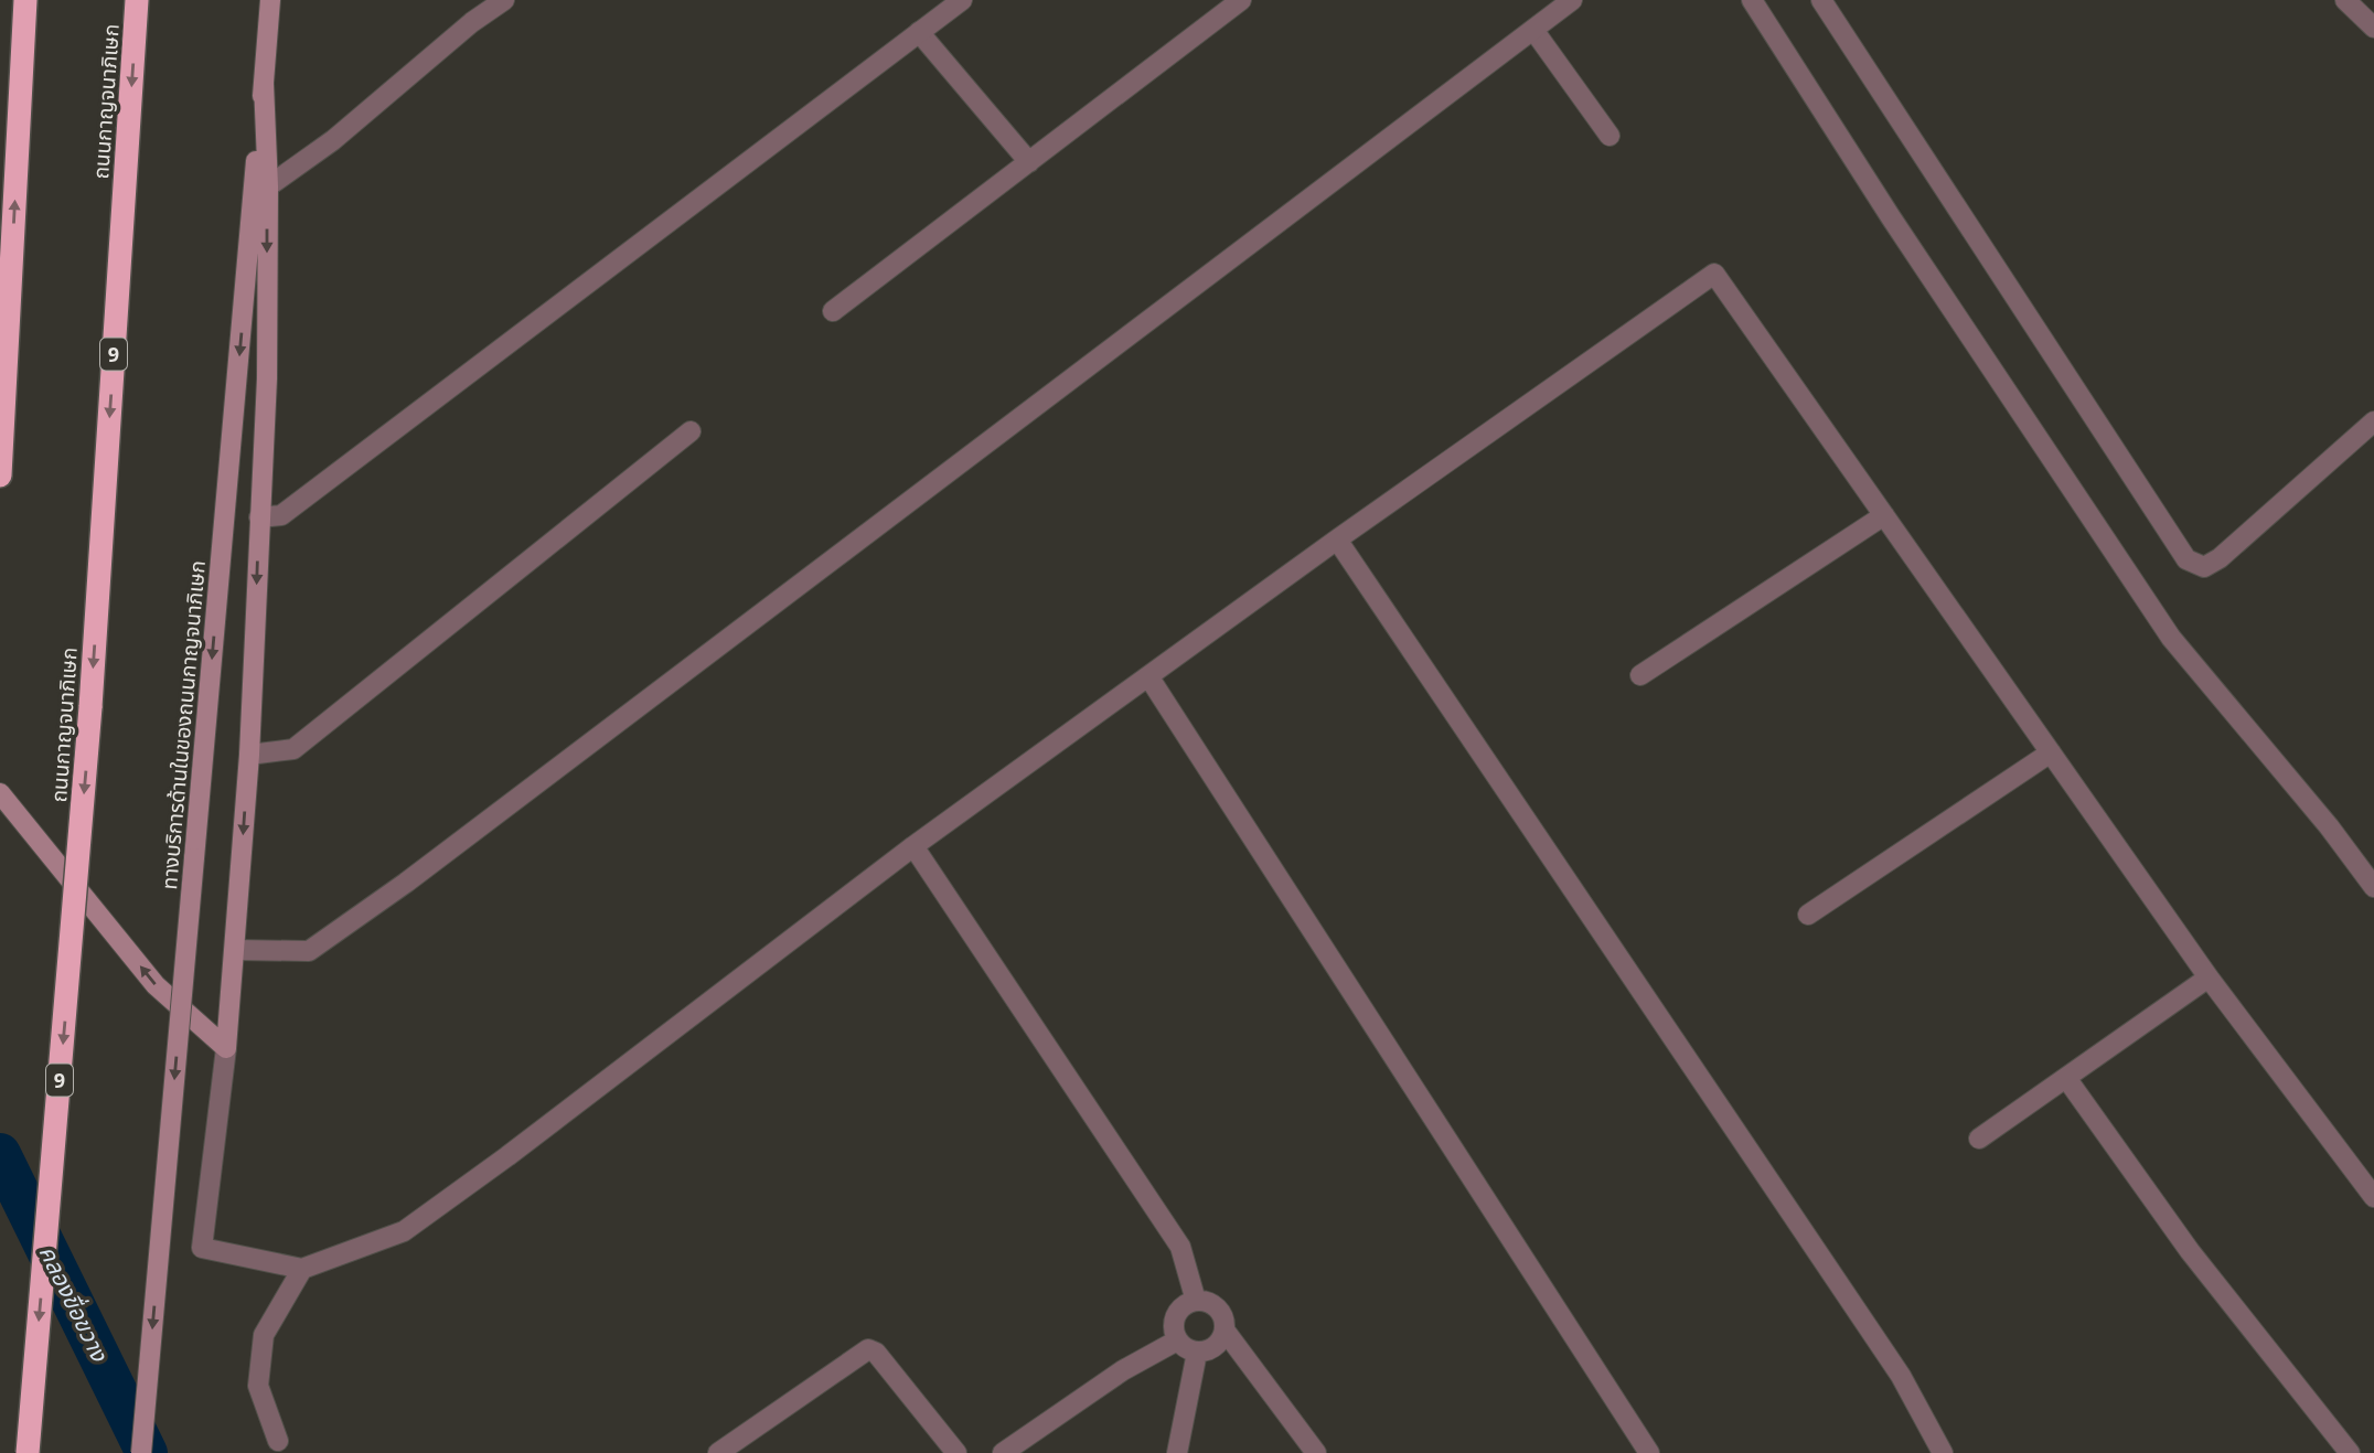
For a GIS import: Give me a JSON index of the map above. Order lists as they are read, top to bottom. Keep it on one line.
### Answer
{"streets":{"highway":["ถนนกาญจนาภิเษก","9"],"main road":["ทางบริการด้านในของถนนกาญจนาภิเษก"]},"water":["คลองขื่อขวาง"]}
